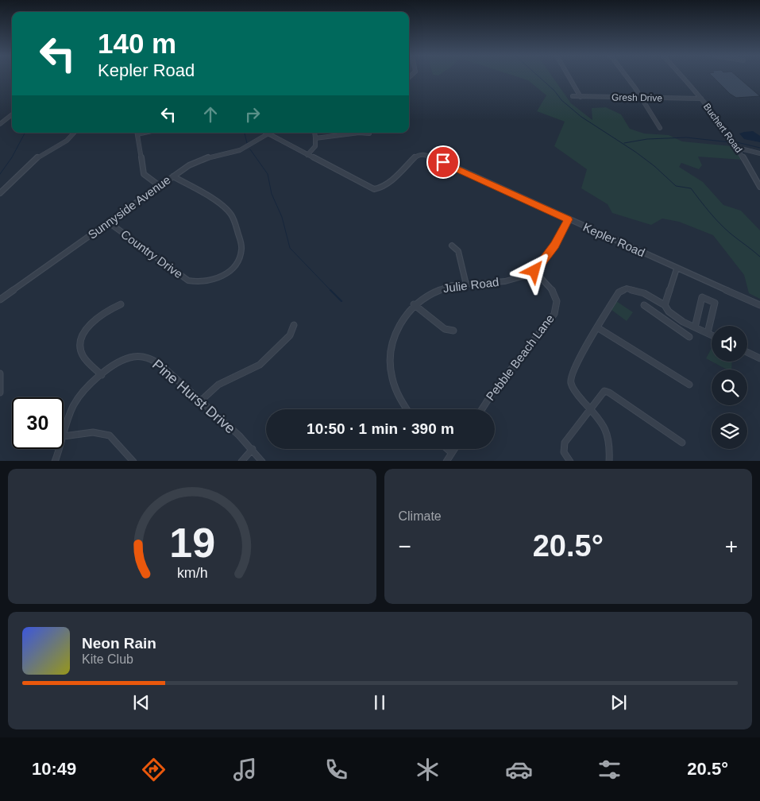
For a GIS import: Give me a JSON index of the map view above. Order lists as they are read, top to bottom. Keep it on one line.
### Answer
{"streets":{"street":["Gresh Drive","Buchert Road","Sunnyside Avenue","Kepler Road","Country Drive","Julie Road","Pebble Beach Lane","Pine Hurst Drive"]},"crossings":[["Gresh Drive","Buchert Road"],["Sunnyside Avenue","Country Drive"],["Julie Road","Pebble Beach Lane"]],"page":{"turn":["140 m","Kepler Road"],"limit":"30","trip":"10:50 · 1 min · 390 m","tile":"Climate","heat":["−","20.5°","+"],"song":["Neon Rain","Kite Club"],"tabs":["10:49","20.5°"],"gauge":["19","km/h"]}}
